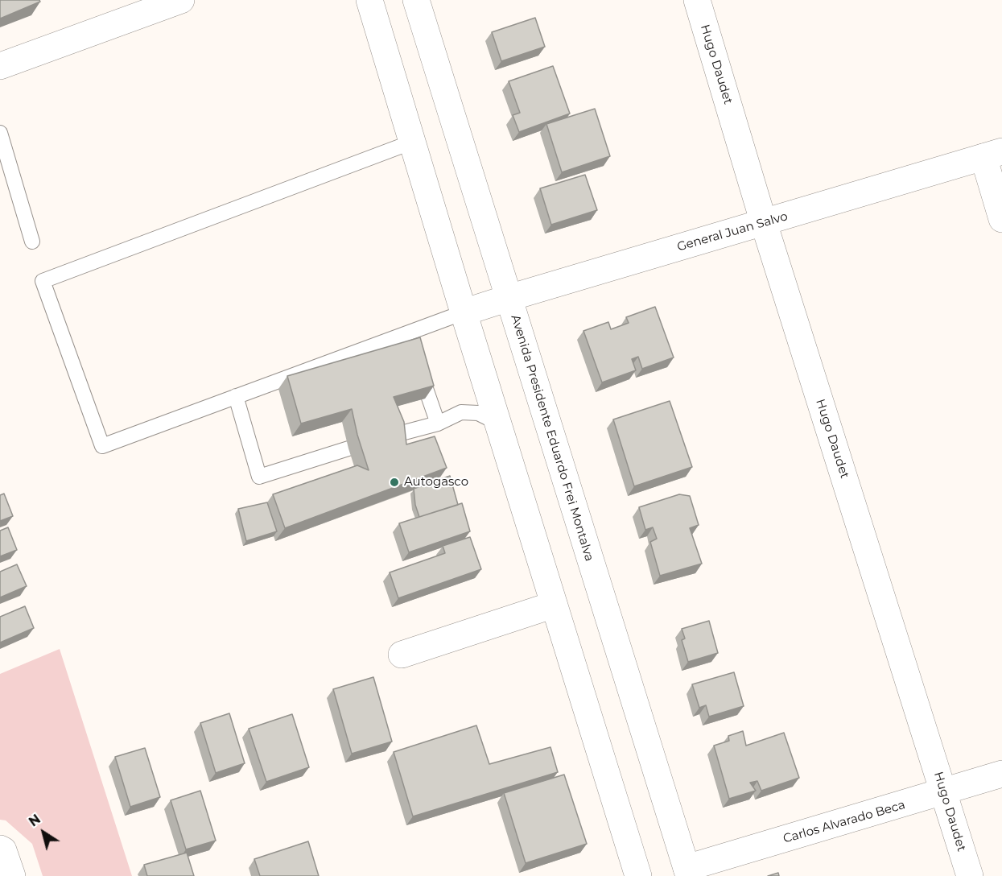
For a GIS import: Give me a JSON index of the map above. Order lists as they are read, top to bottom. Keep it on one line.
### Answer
{"streets":{"street":["Hugo Daudet","General Juan Salvo","Avenida Presidente Eduardo Frei Montalva","Carlos Alvarado Beca"]},"crossings":[["Hugo Daudet","General Juan Salvo"],["Hugo Daudet","Carlos Alvarado Beca"],["General Juan Salvo","Avenida Presidente Eduardo Frei Montalva"],["Avenida Presidente Eduardo Frei Montalva","Carlos Alvarado Beca"]],"places":["Autogasco"],"north":"top left"}
